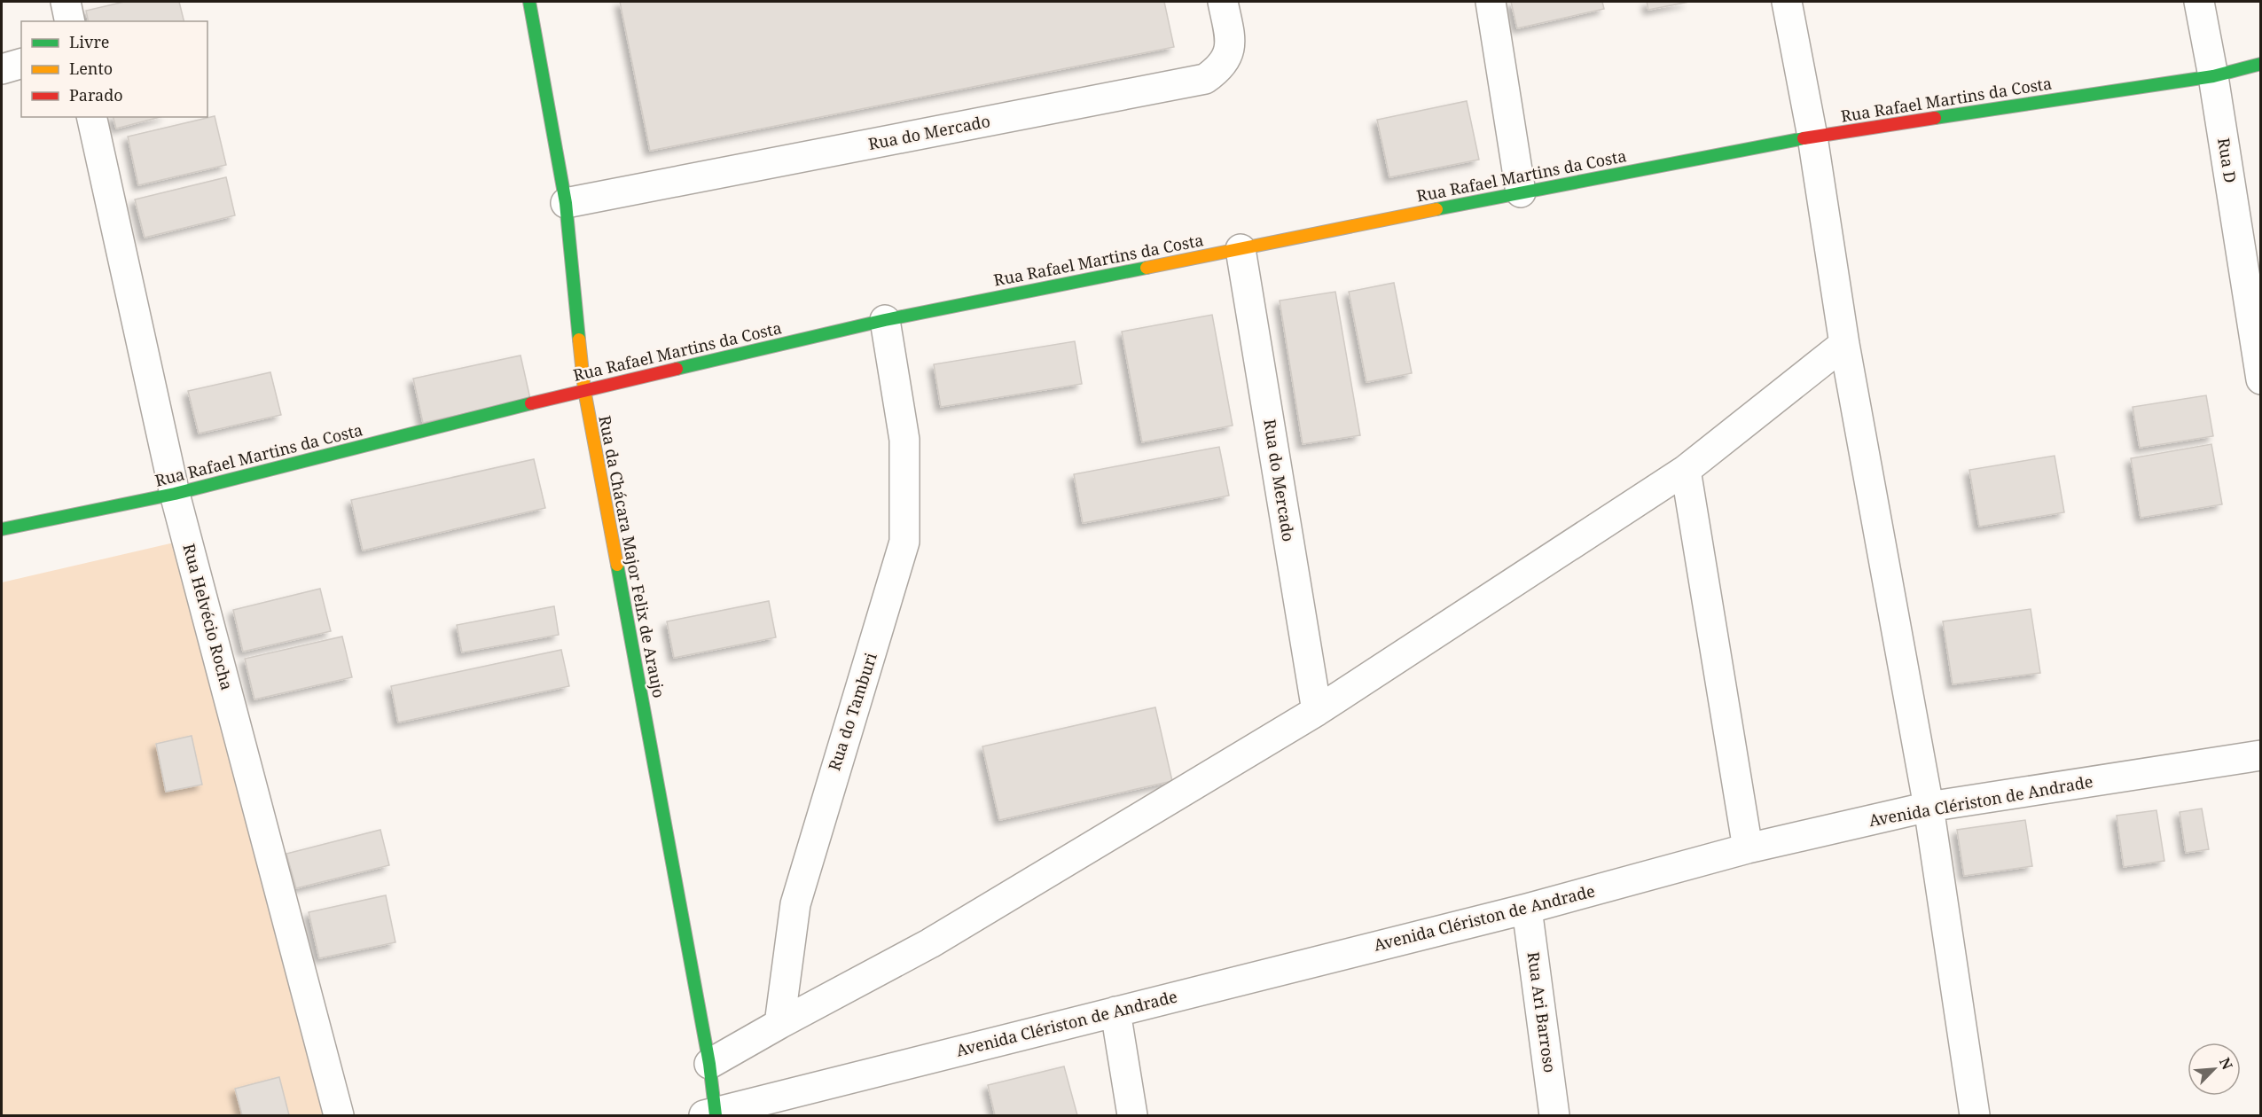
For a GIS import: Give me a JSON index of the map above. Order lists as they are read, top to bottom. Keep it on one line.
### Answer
{"streets":{"street":["Rua Rafael Martins da Costa","Rua do Mercado","Rua D","Rua da Chácara Major Felix de Araujo","Rua Helvécio Rocha","Rua do Tamburi","Avenida Clériston de Andrade","Rua Ari Barroso"]},"crossings":[["Rua Rafael Martins da Costa","Rua do Mercado"],["Rua Rafael Martins da Costa","Rua D"],["Rua Rafael Martins da Costa","Rua da Chácara Major Felix de Araujo"],["Rua Rafael Martins da Costa","Rua Helvécio Rocha"],["Rua Rafael Martins da Costa","Rua do Tamburi"],["Rua do Mercado","Rua da Chácara Major Felix de Araujo"],["Rua da Chácara Major Felix de Araujo","Avenida Clériston de Andrade"],["Avenida Clériston de Andrade","Rua Ari Barroso"]],"legend":["Livre","Lento","Parado"],"north":"top right"}
